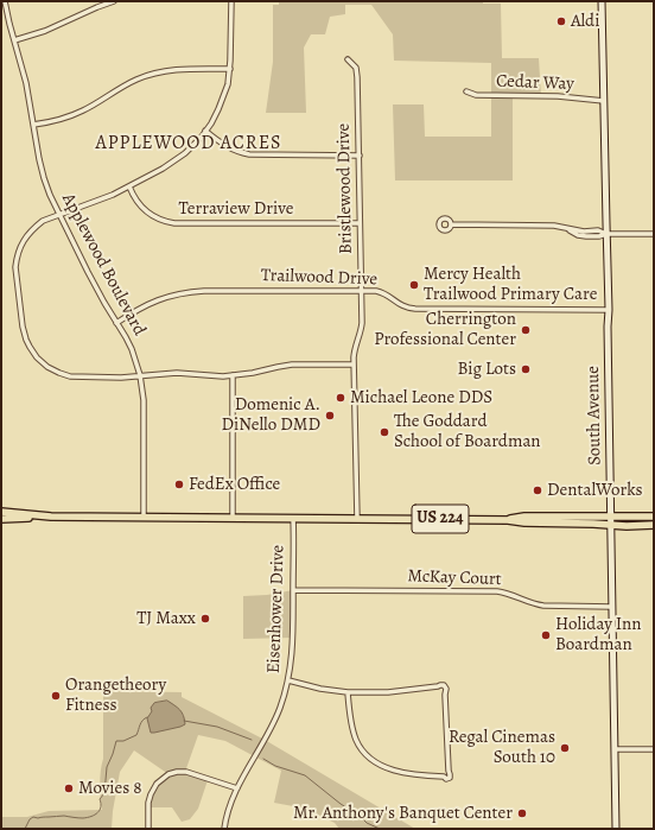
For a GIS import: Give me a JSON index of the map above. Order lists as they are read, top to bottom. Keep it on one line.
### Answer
{"streets":{"main road":["South Avenue","US 224"],"street":["Cedar Way","Bristlewood Drive","Terraview Drive","Applewood Boulevard","Trailwood Drive","McKay Court","Eisenhower Drive"]},"crossings":[["Cedar Way","South Avenue"],["Bristlewood Drive","Terraview Drive"],["Bristlewood Drive","Trailwood Drive"],["Bristlewood Drive","US 224"],["Applewood Boulevard","Trailwood Drive"],["Applewood Boulevard","US 224"],["Trailwood Drive","South Avenue"],["South Avenue","US 224"],["South Avenue","McKay Court"],["US 224","Eisenhower Drive"],["McKay Court","Eisenhower Drive"]],"districts":["APPLEWOOD ACRES"],"places":["Aldi","Mercy Health Trailwood Primary Care","Cherrington Professional Center","Big Lots","Michael Leone DDS","Domenic A. DiNello DMD","The Goddard School of Boardman","FedEx Office","DentalWorks","TJ Maxx","Holiday Inn Boardman","Orangetheory Fitness","Regal Cinemas South 10","Movies 8","Mr. Anthony's Banquet Center"]}
